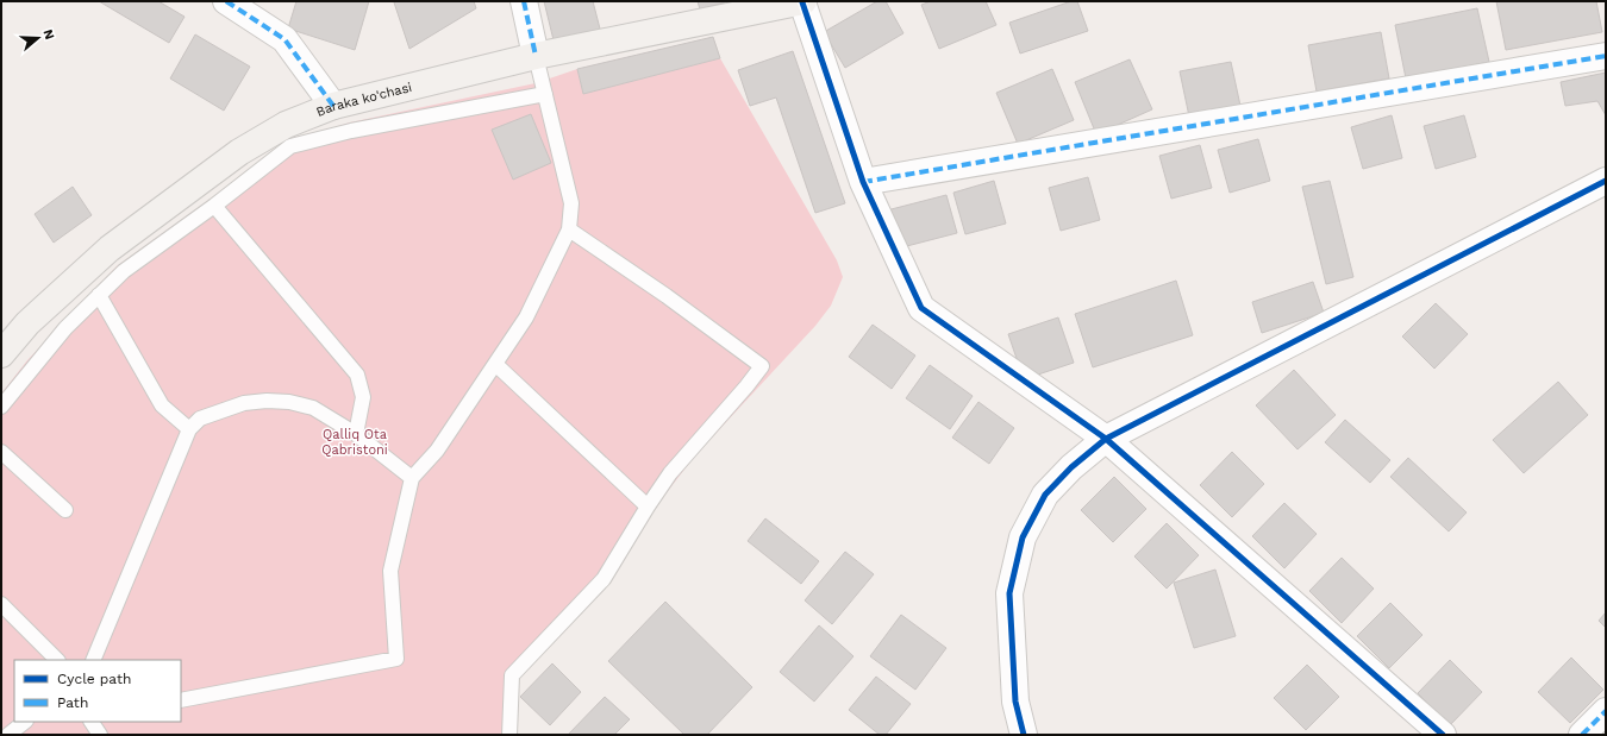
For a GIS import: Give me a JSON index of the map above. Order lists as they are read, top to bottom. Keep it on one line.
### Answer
{"streets":{"main road":["Baraka ko'chasi"]},"parks":["Qalliq Ota Qabristoni"],"legend":["Cycle path","Path"],"north":"right"}
